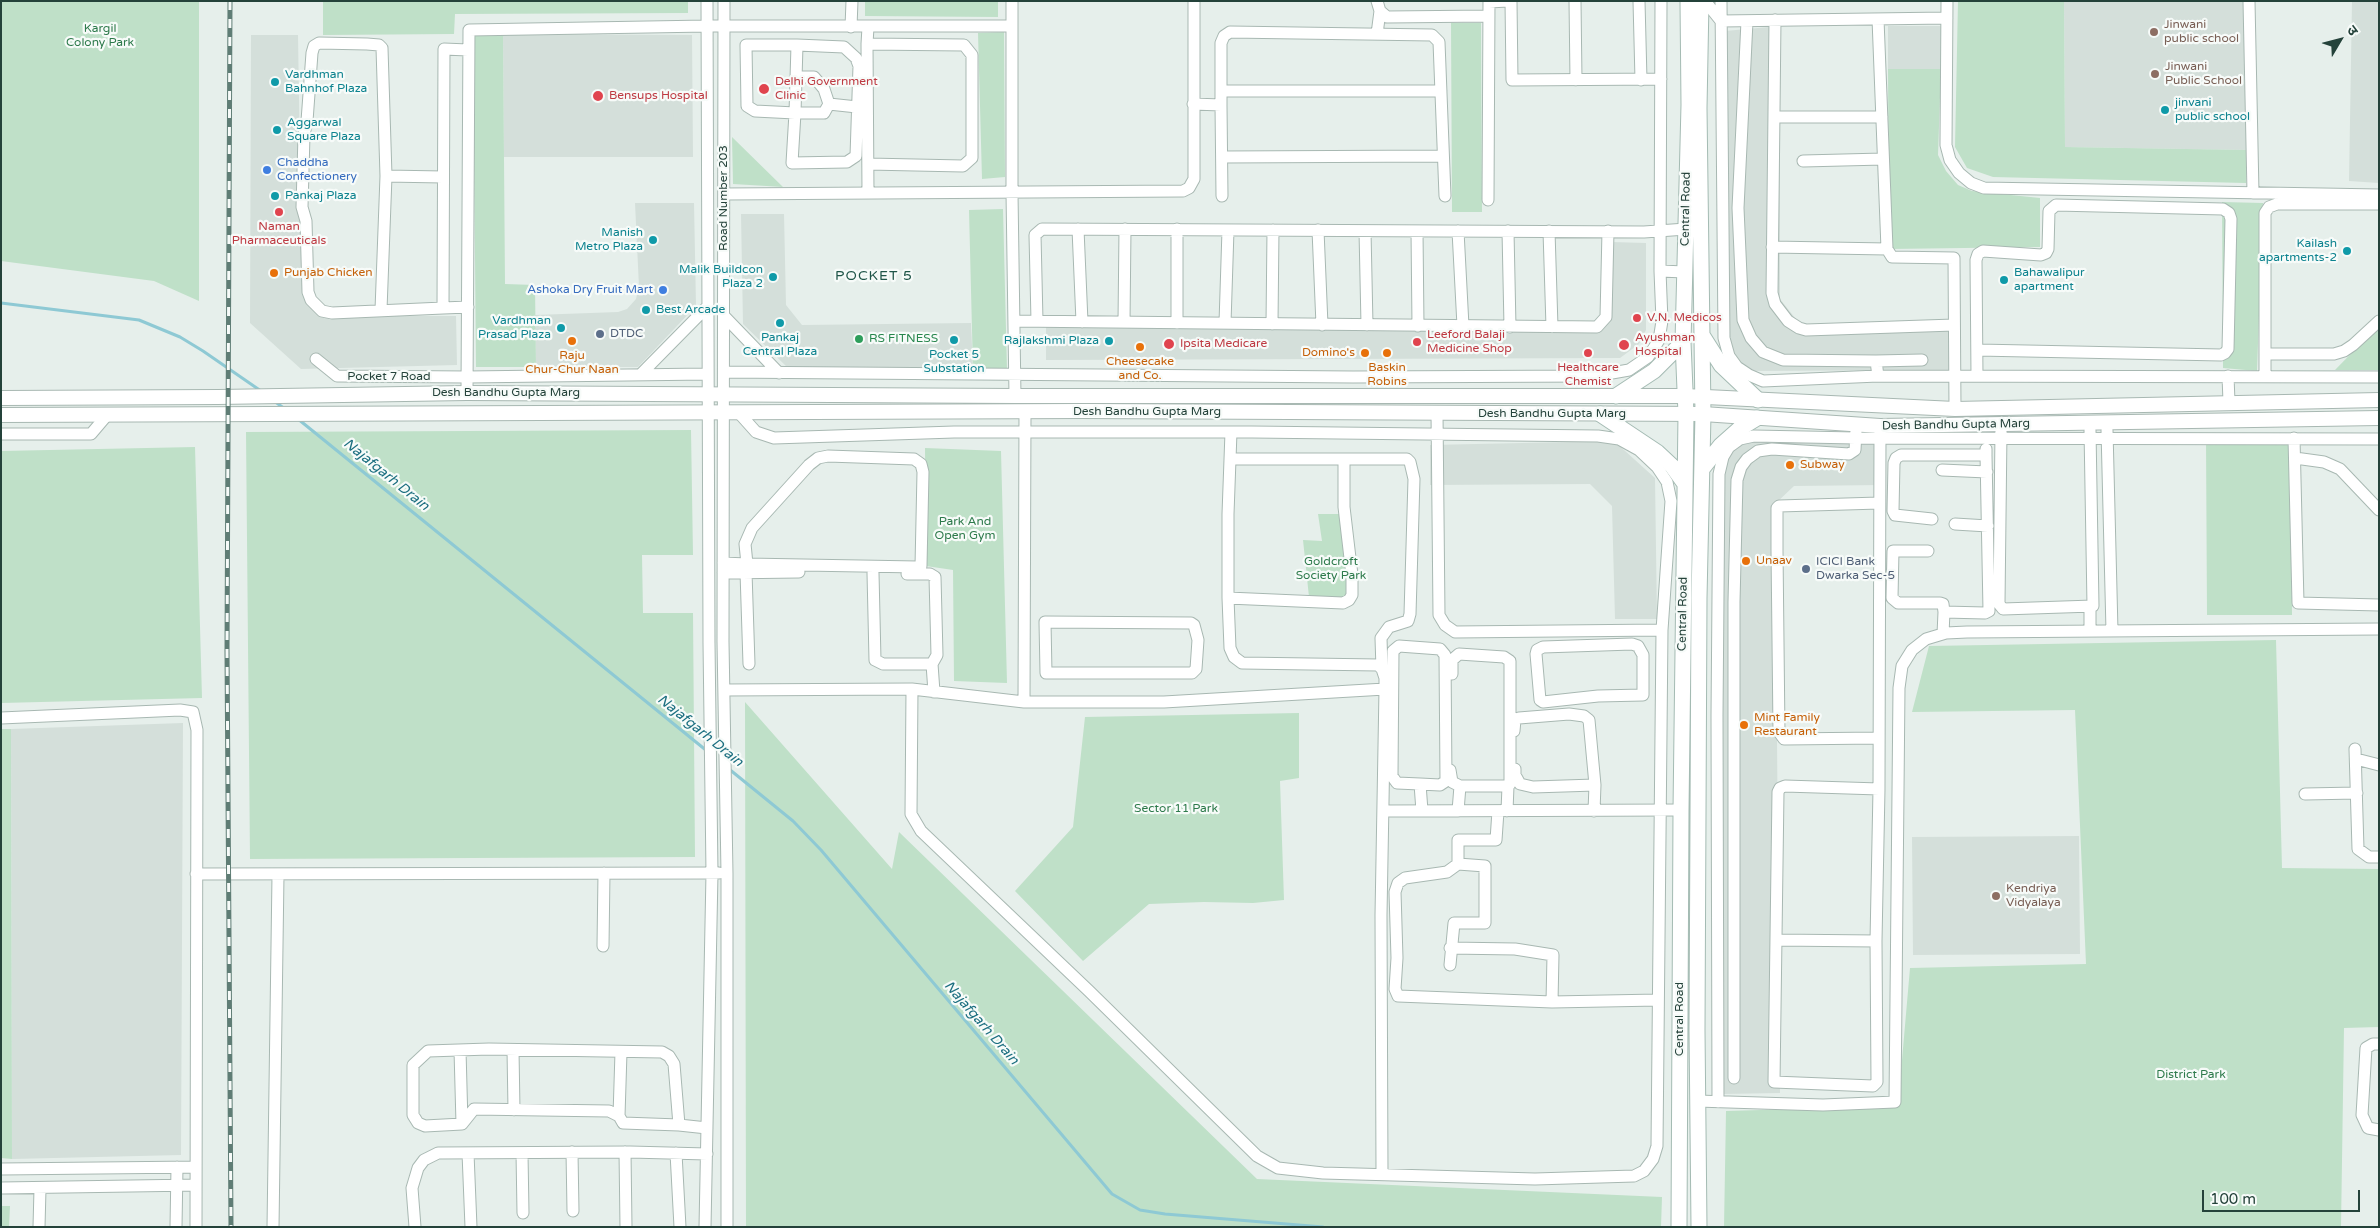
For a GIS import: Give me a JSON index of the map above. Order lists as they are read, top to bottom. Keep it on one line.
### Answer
{"streets":{"main road":["Central Road"],"street":["Road Number 203","Pocket 7 Road","Desh Bandhu Gupta Marg"]},"crossings":[["Road Number 203","Pocket 7 Road"],["Road Number 203","Desh Bandhu Gupta Marg"],["Central Road","Desh Bandhu Gupta Marg"]],"districts":["POCKET 5"],"water":["Najafgarh Drain"],"parks":["Kargil Colony Park","Park And Open Gym","Goldcroft Society Park","Sector 11 Park","District Park"],"places":["Jinwani public school","Jinwani Public School","Vardhman Bahnhof Plaza","Delhi Government Clinic","Bensups Hospital","jinvani public school","Aggarwal Square Plaza","Chaddha Confectionery","Pankaj Plaza","Naman Pharmaceuticals","Manish Metro Plaza","Kailash apartments-2","Punjab Chicken","Malik Buildcon Plaza 2","Bahawalipur apartment","Ashoka Dry Fruit Mart","Best Arcade","V.N. Medicos","Pankaj Central Plaza","Vardhman Prasad Plaza","DTDC","RS FITNESS","Pocket 5 Substation","Raju Chur-Chur Naan","Rajlakshmi Plaza","Leeford Balaji Medicine Shop","Ipsita Medicare","Ayushman Hospital","Cheesecake and Co.","Domino's","Baskin Robins","Healthcare Chemist","Subway","Unaav","ICICI Bank Dwarka Sec-5","Mint Family Restaurant","Kendriya Vidyalaya"],"scale_bar":"100 m","north":"top right"}
